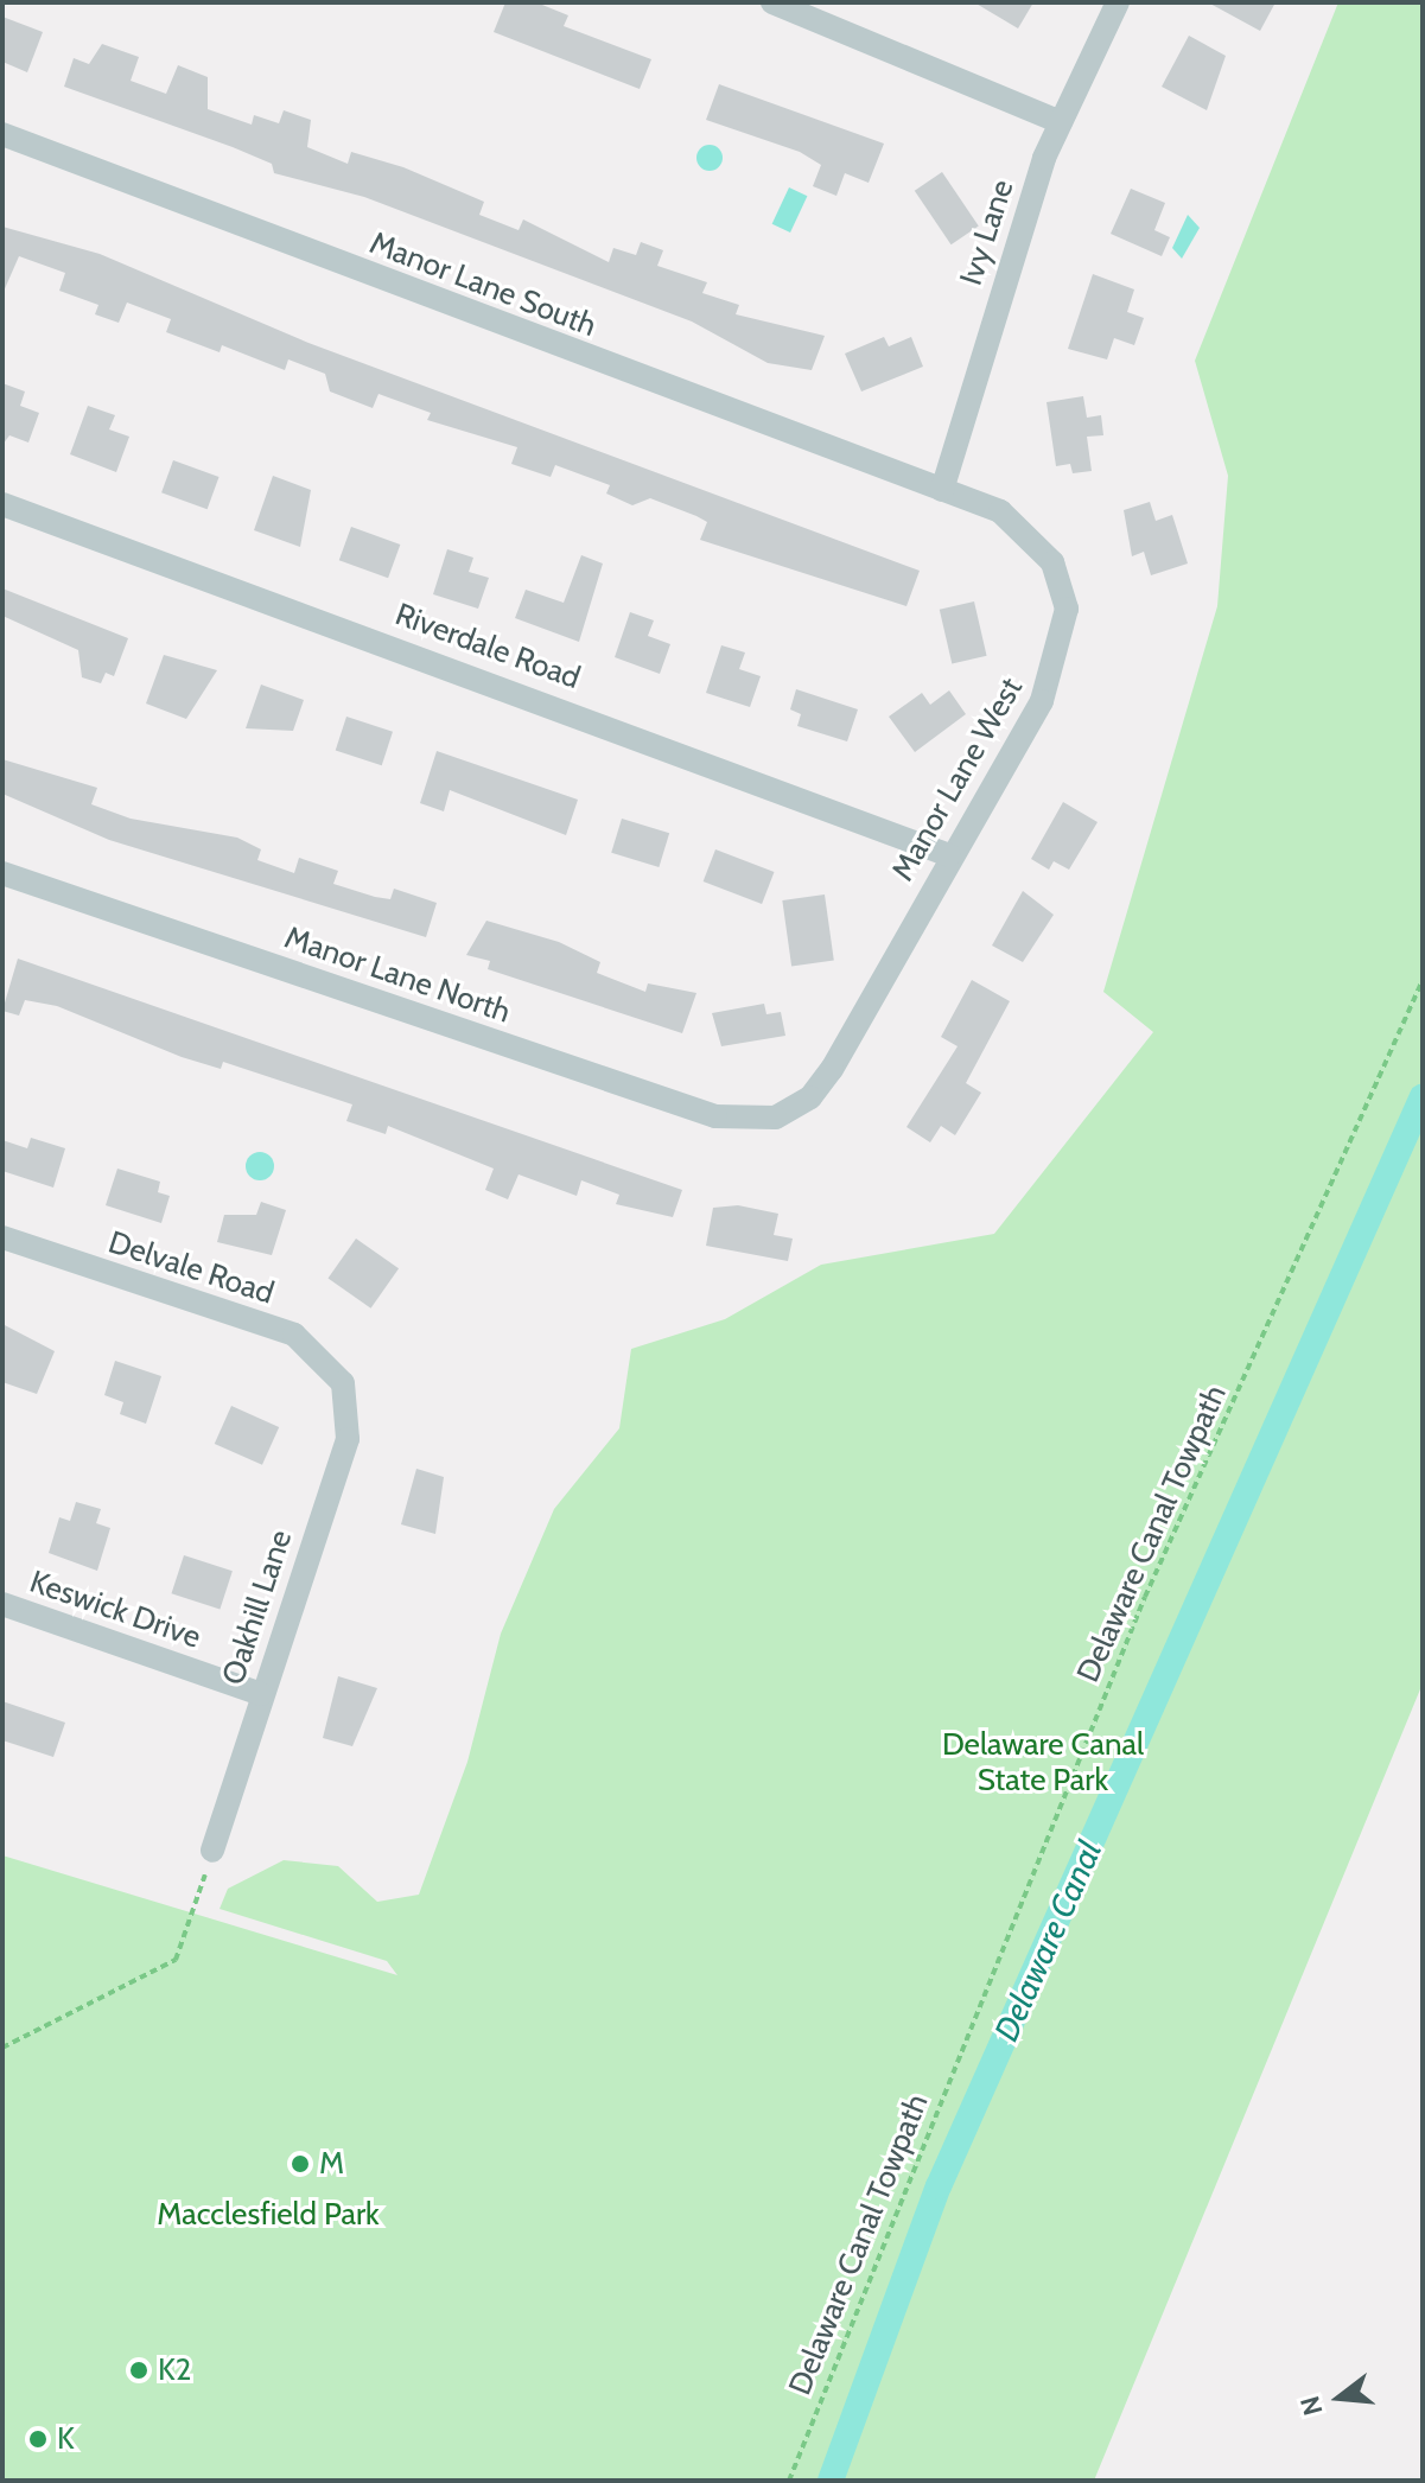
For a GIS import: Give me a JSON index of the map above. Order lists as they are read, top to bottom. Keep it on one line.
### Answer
{"streets":{"street":["Ivy Lane","Manor Lane South","Riverdale Road","Manor Lane West","Manor Lane North","Delvale Road","Oakhill Lane","Keswick Drive"],"path":["Delaware Canal Towpath"]},"crossings":[["Ivy Lane","Manor Lane South"],["Ivy Lane","Manor Lane West"],["Manor Lane South","Manor Lane West"],["Riverdale Road","Manor Lane West"],["Manor Lane West","Manor Lane North"],["Delvale Road","Oakhill Lane"],["Oakhill Lane","Keswick Drive"]],"water":["Delaware Canal"],"parks":["Delaware Canal State Park","Macclesfield Park"],"places":["M","K2","K"],"north":"left"}
